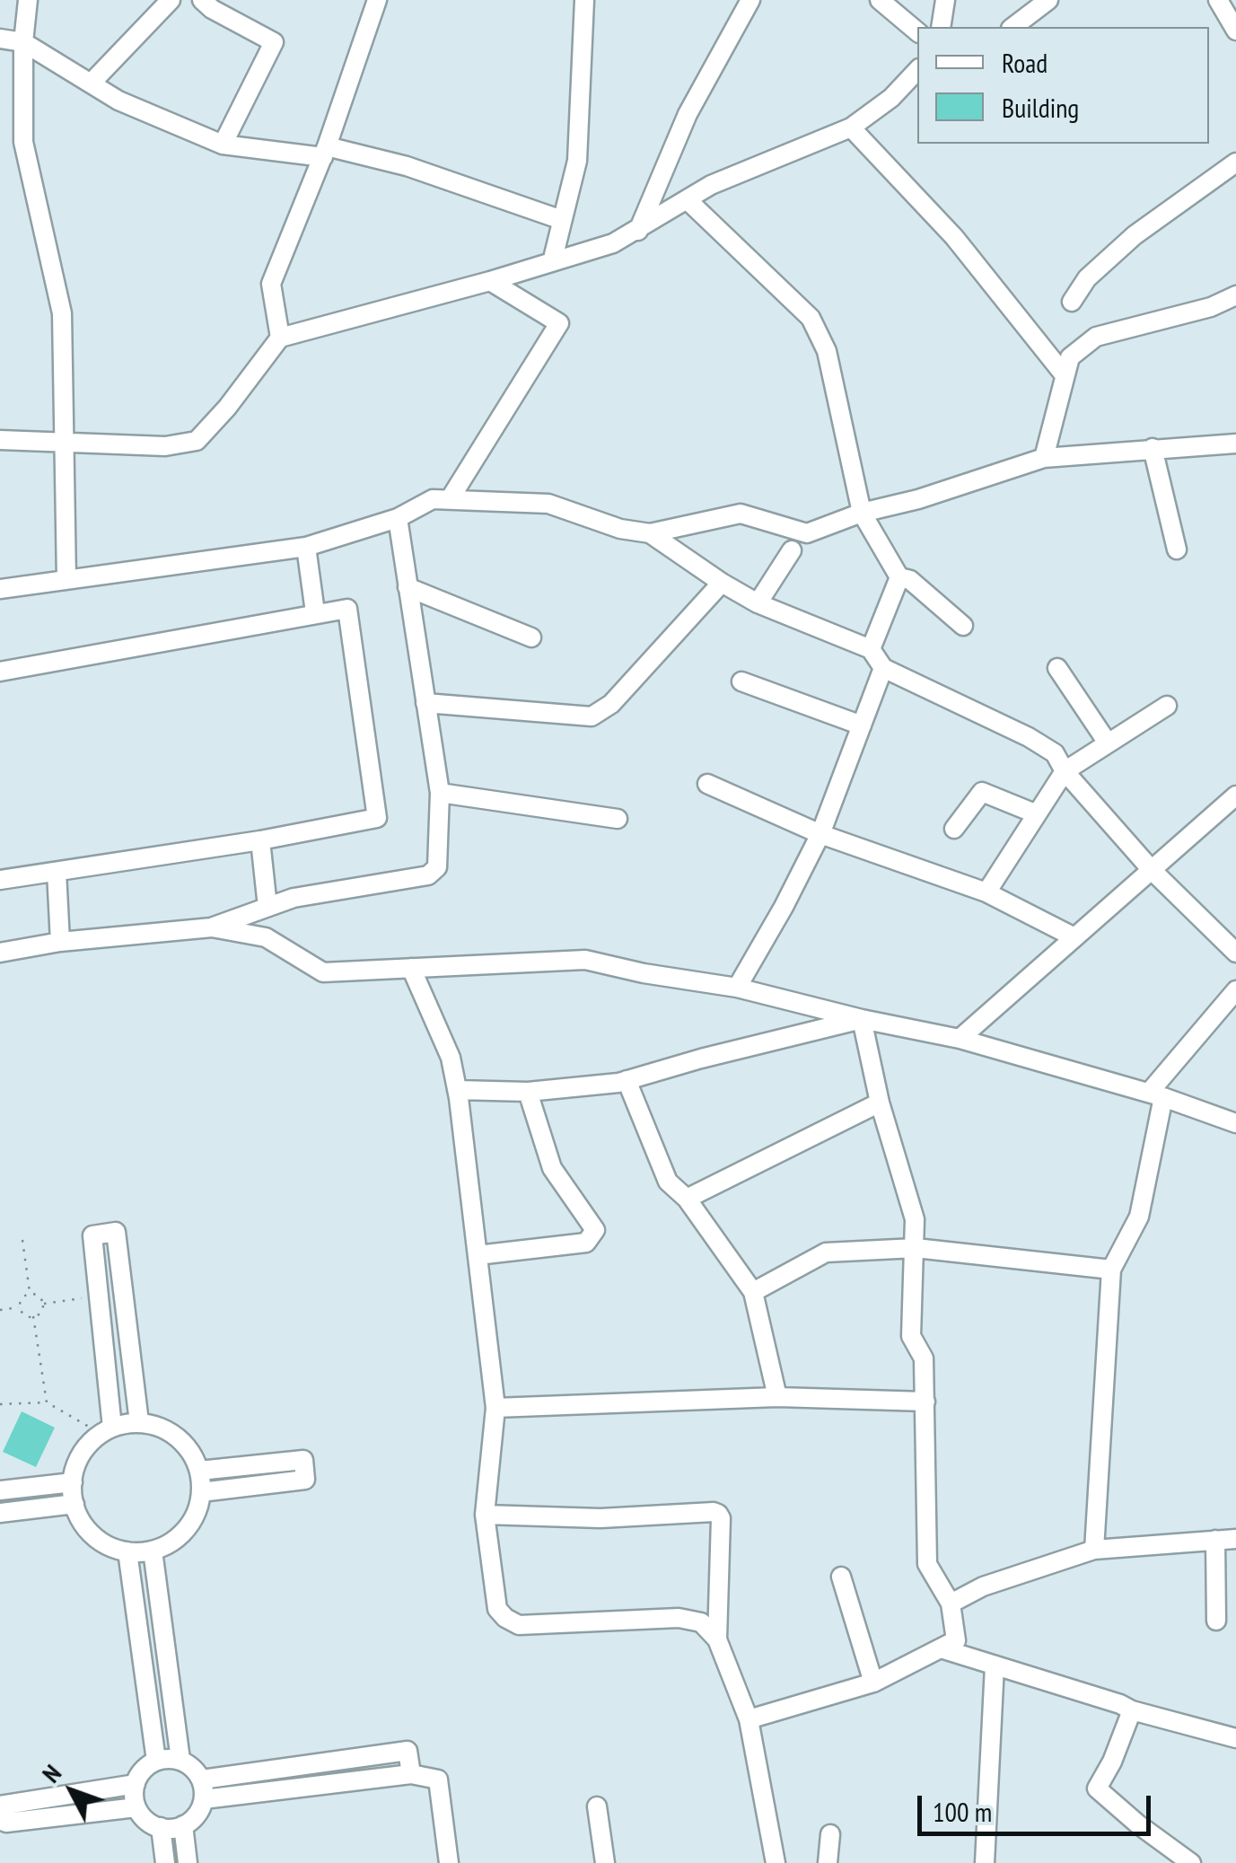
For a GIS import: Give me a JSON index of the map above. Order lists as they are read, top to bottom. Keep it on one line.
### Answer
{"legend":["Road","Building"],"scale_bar":"100 m","north":"top left"}
